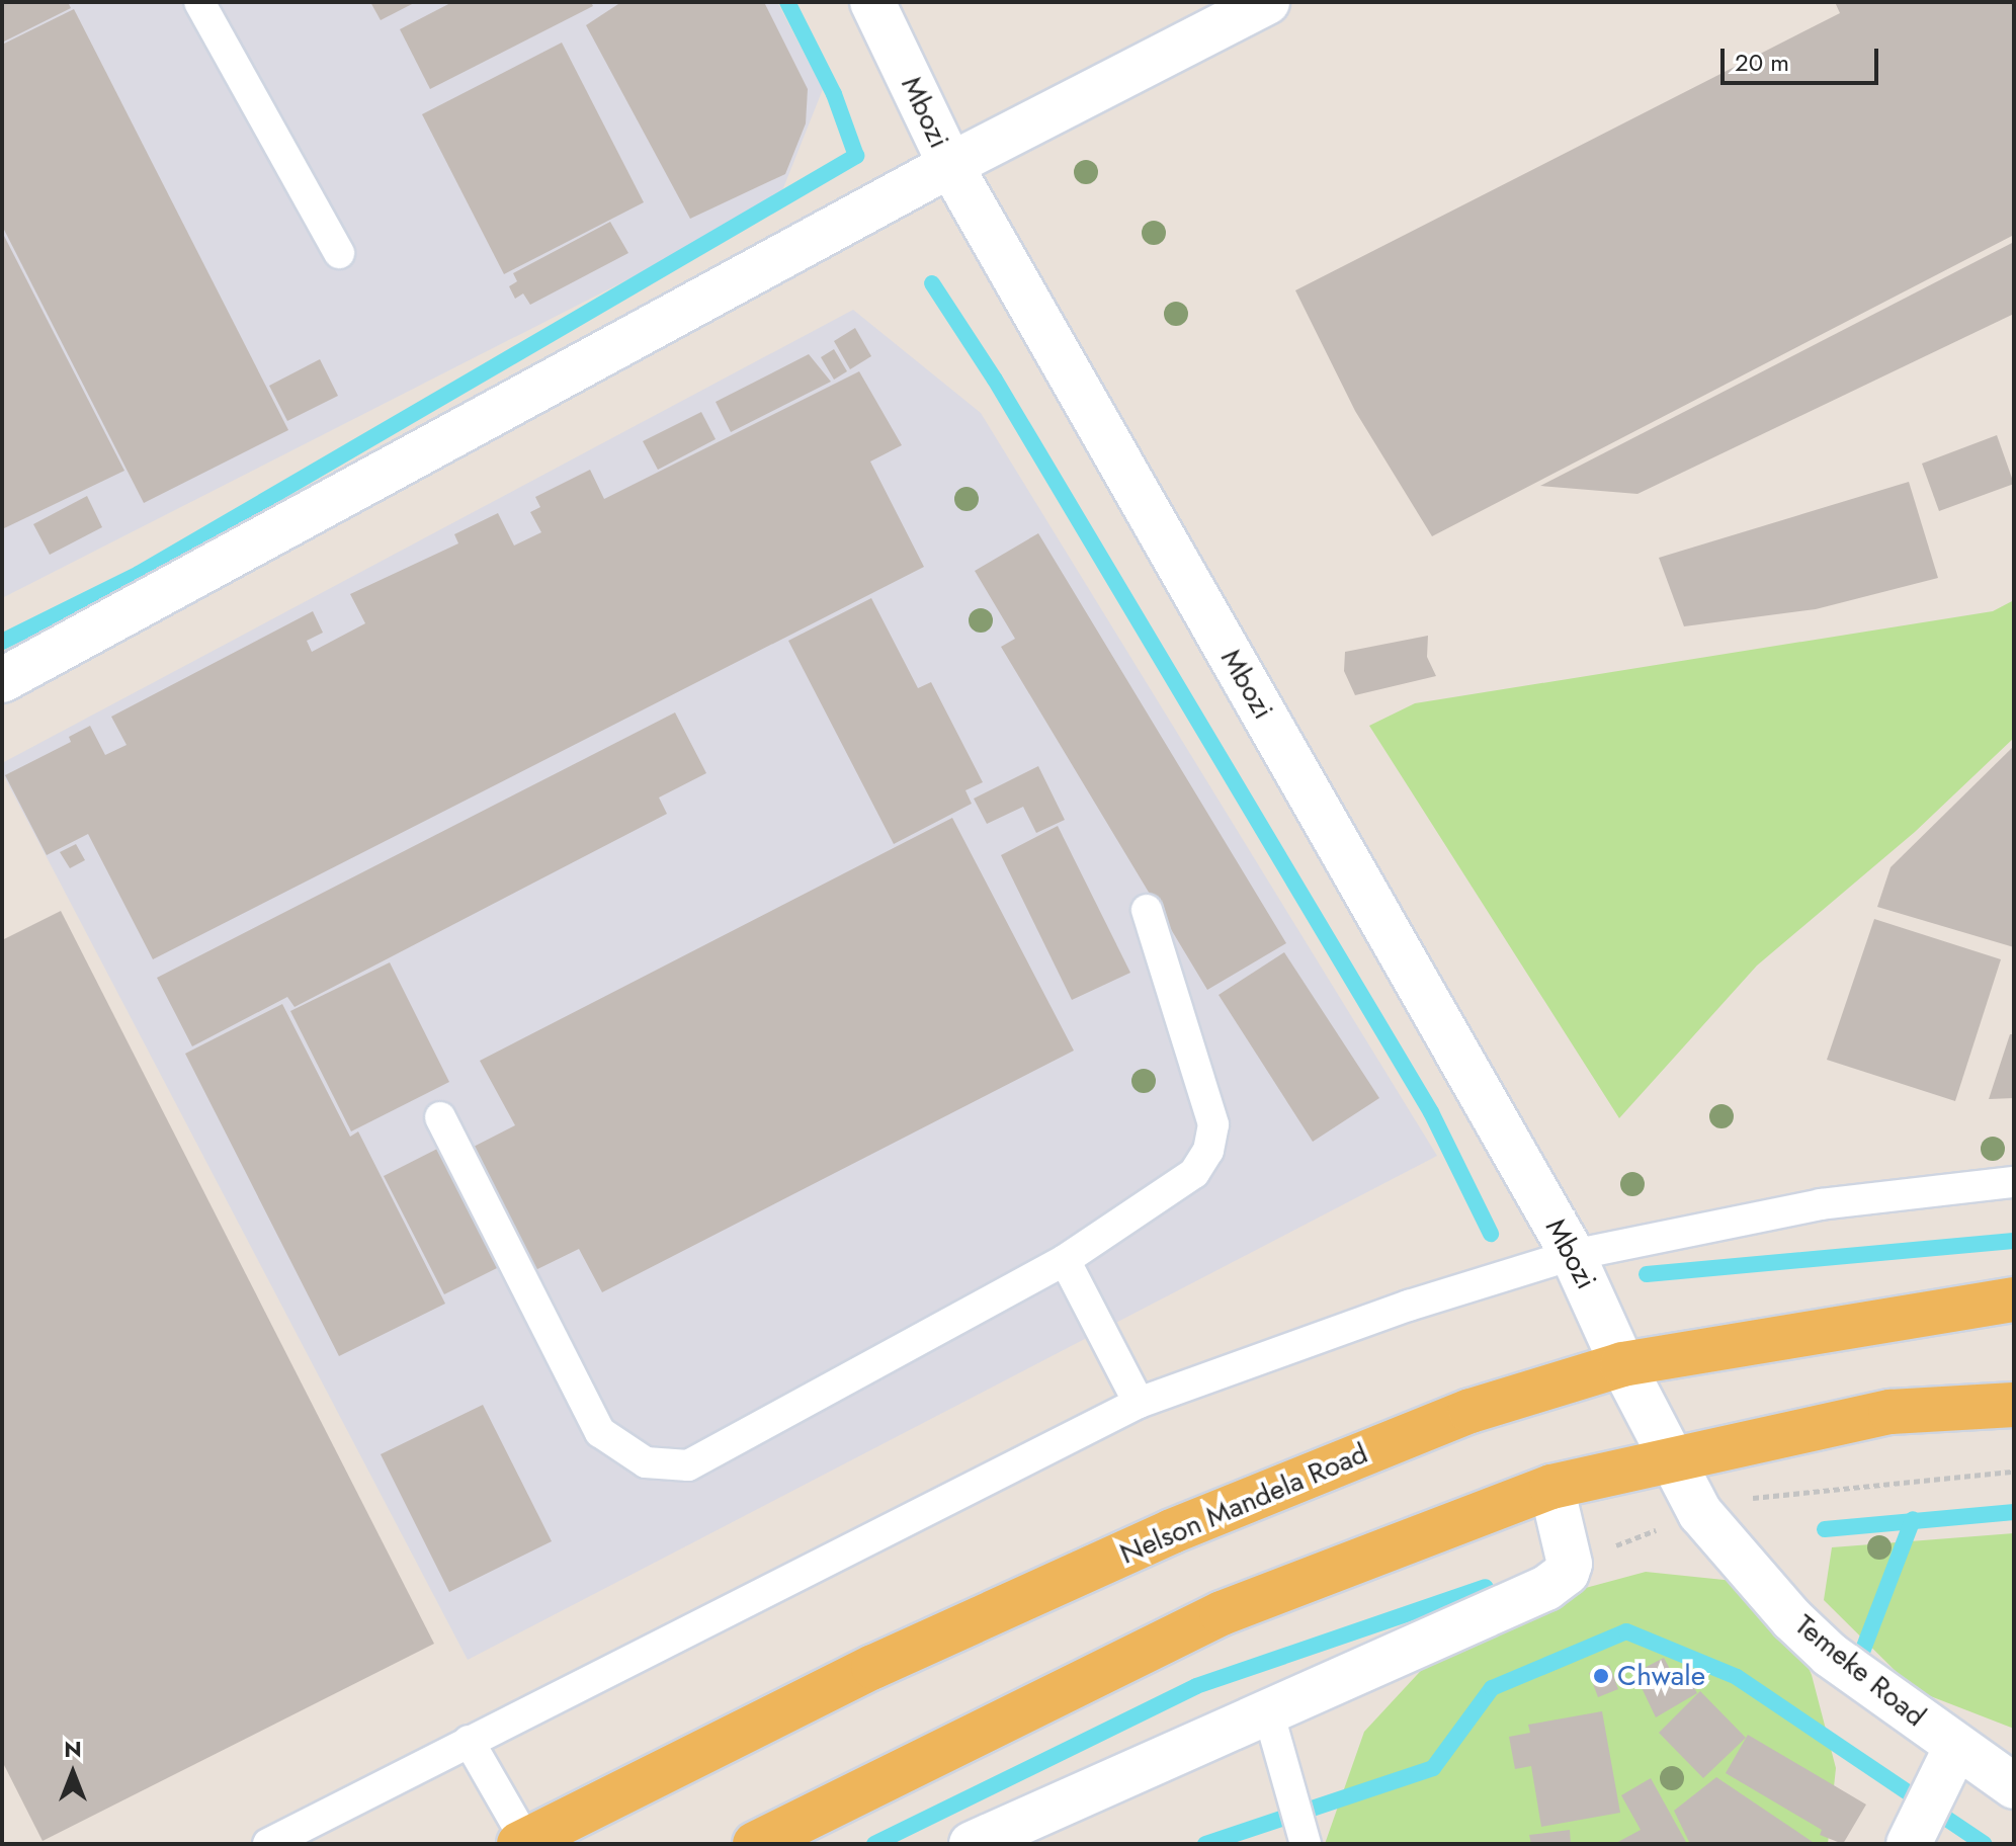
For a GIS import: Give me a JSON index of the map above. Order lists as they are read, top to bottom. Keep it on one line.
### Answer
{"streets":{"main road":["Nelson Mandela Road"],"street":["Mbozi","Temeke Road"]},"crossings":[["Mbozi","Nelson Mandela Road"],["Mbozi","Temeke Road"]],"places":["Chwale"],"scale_bar":"20 m","north":"top"}
